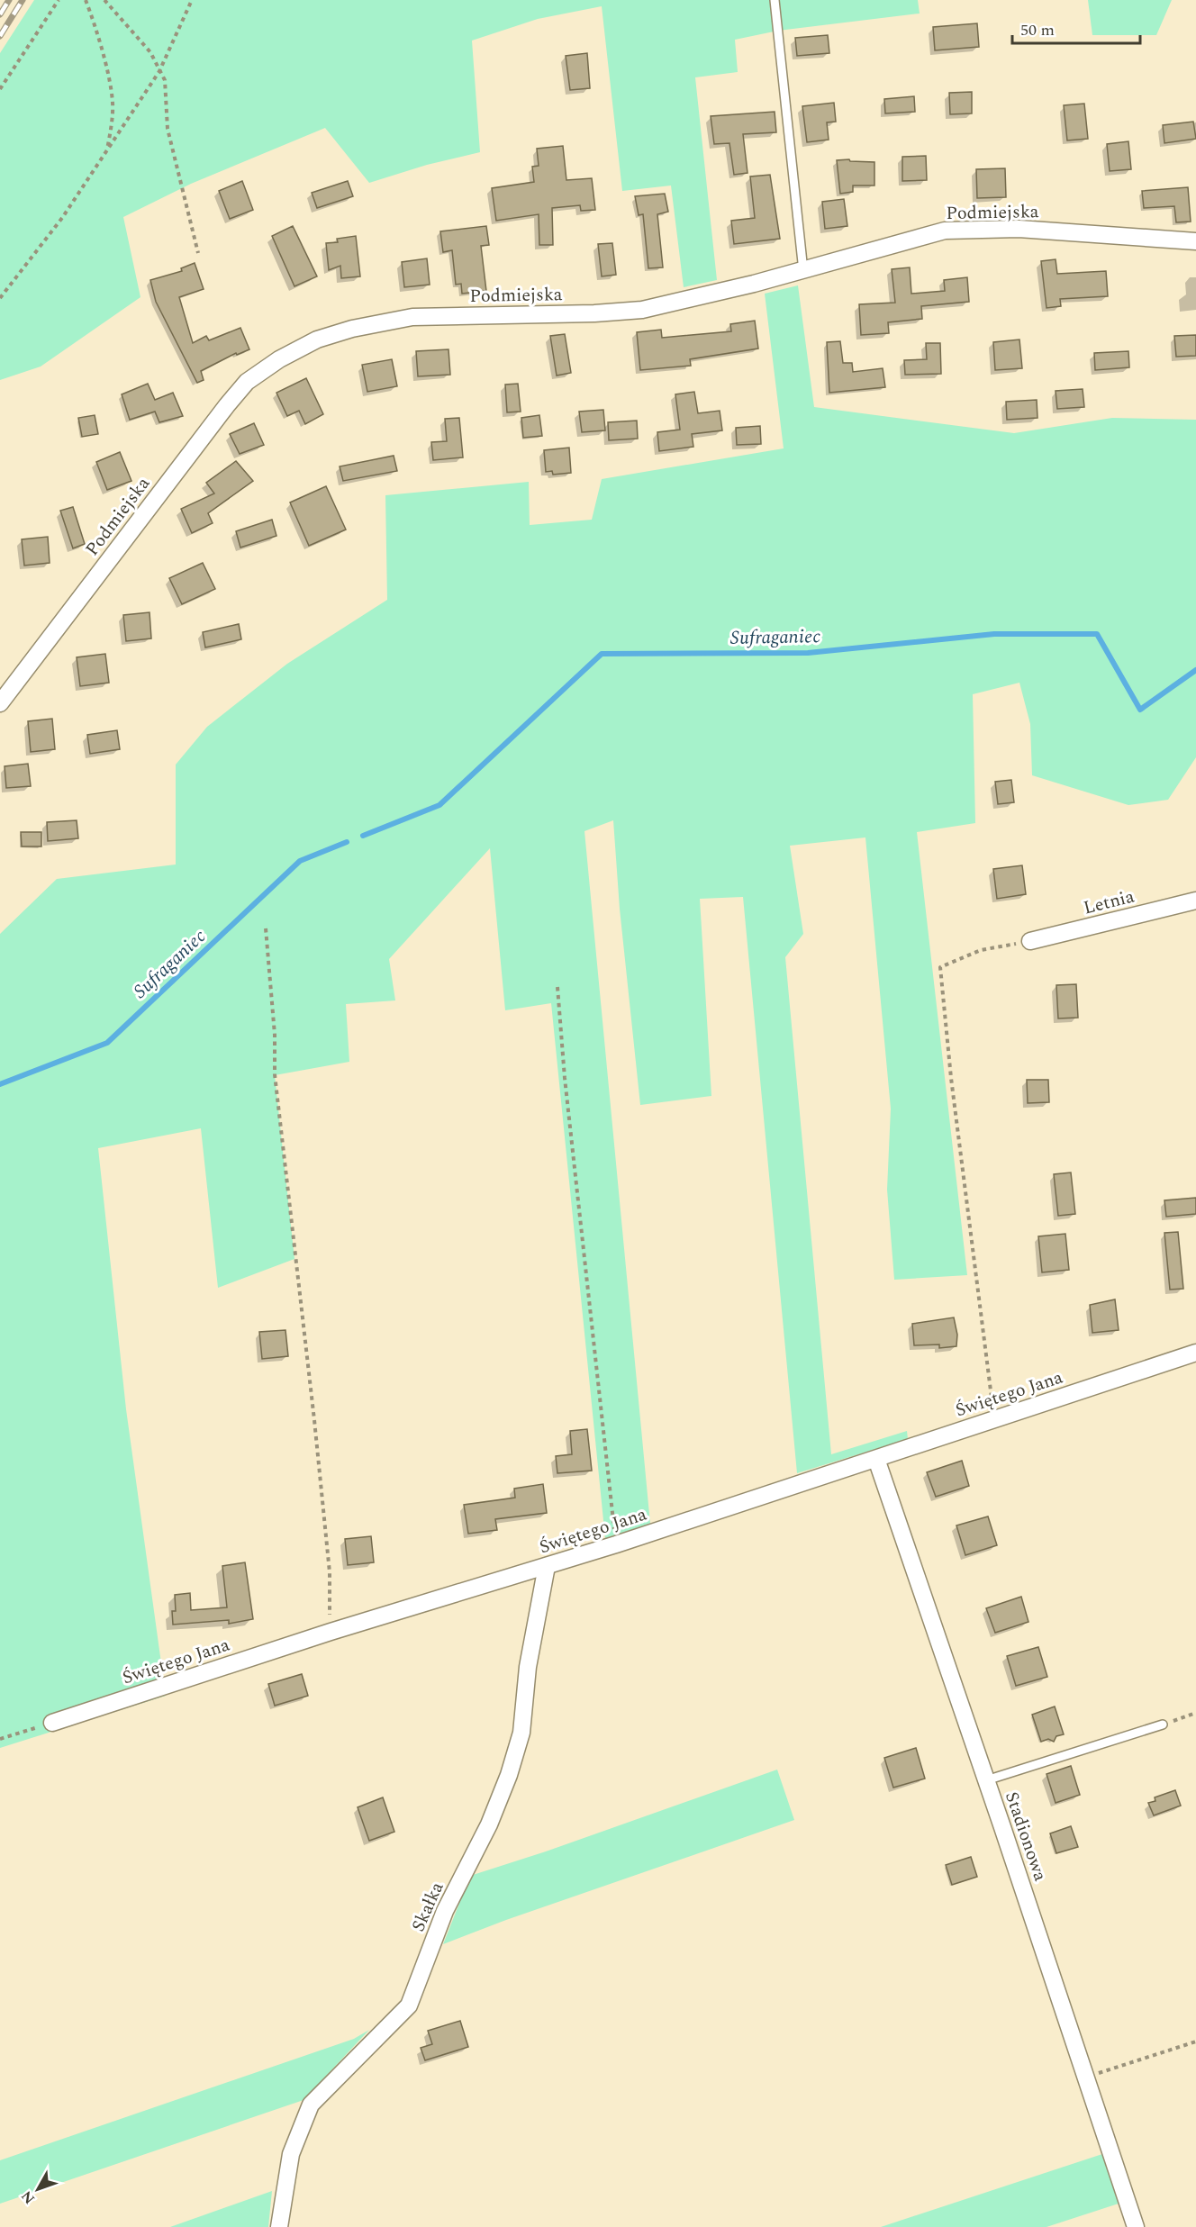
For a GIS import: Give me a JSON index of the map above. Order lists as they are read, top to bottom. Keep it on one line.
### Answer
{"streets":{"street":["Podmiejska","Letnia","Świętego Jana","Stadionowa","Skałka"]},"crossings":[["Świętego Jana","Stadionowa"],["Świętego Jana","Skałka"]],"water":["Sufraganiec"],"scale_bar":"50 m","north":"bottom left"}
